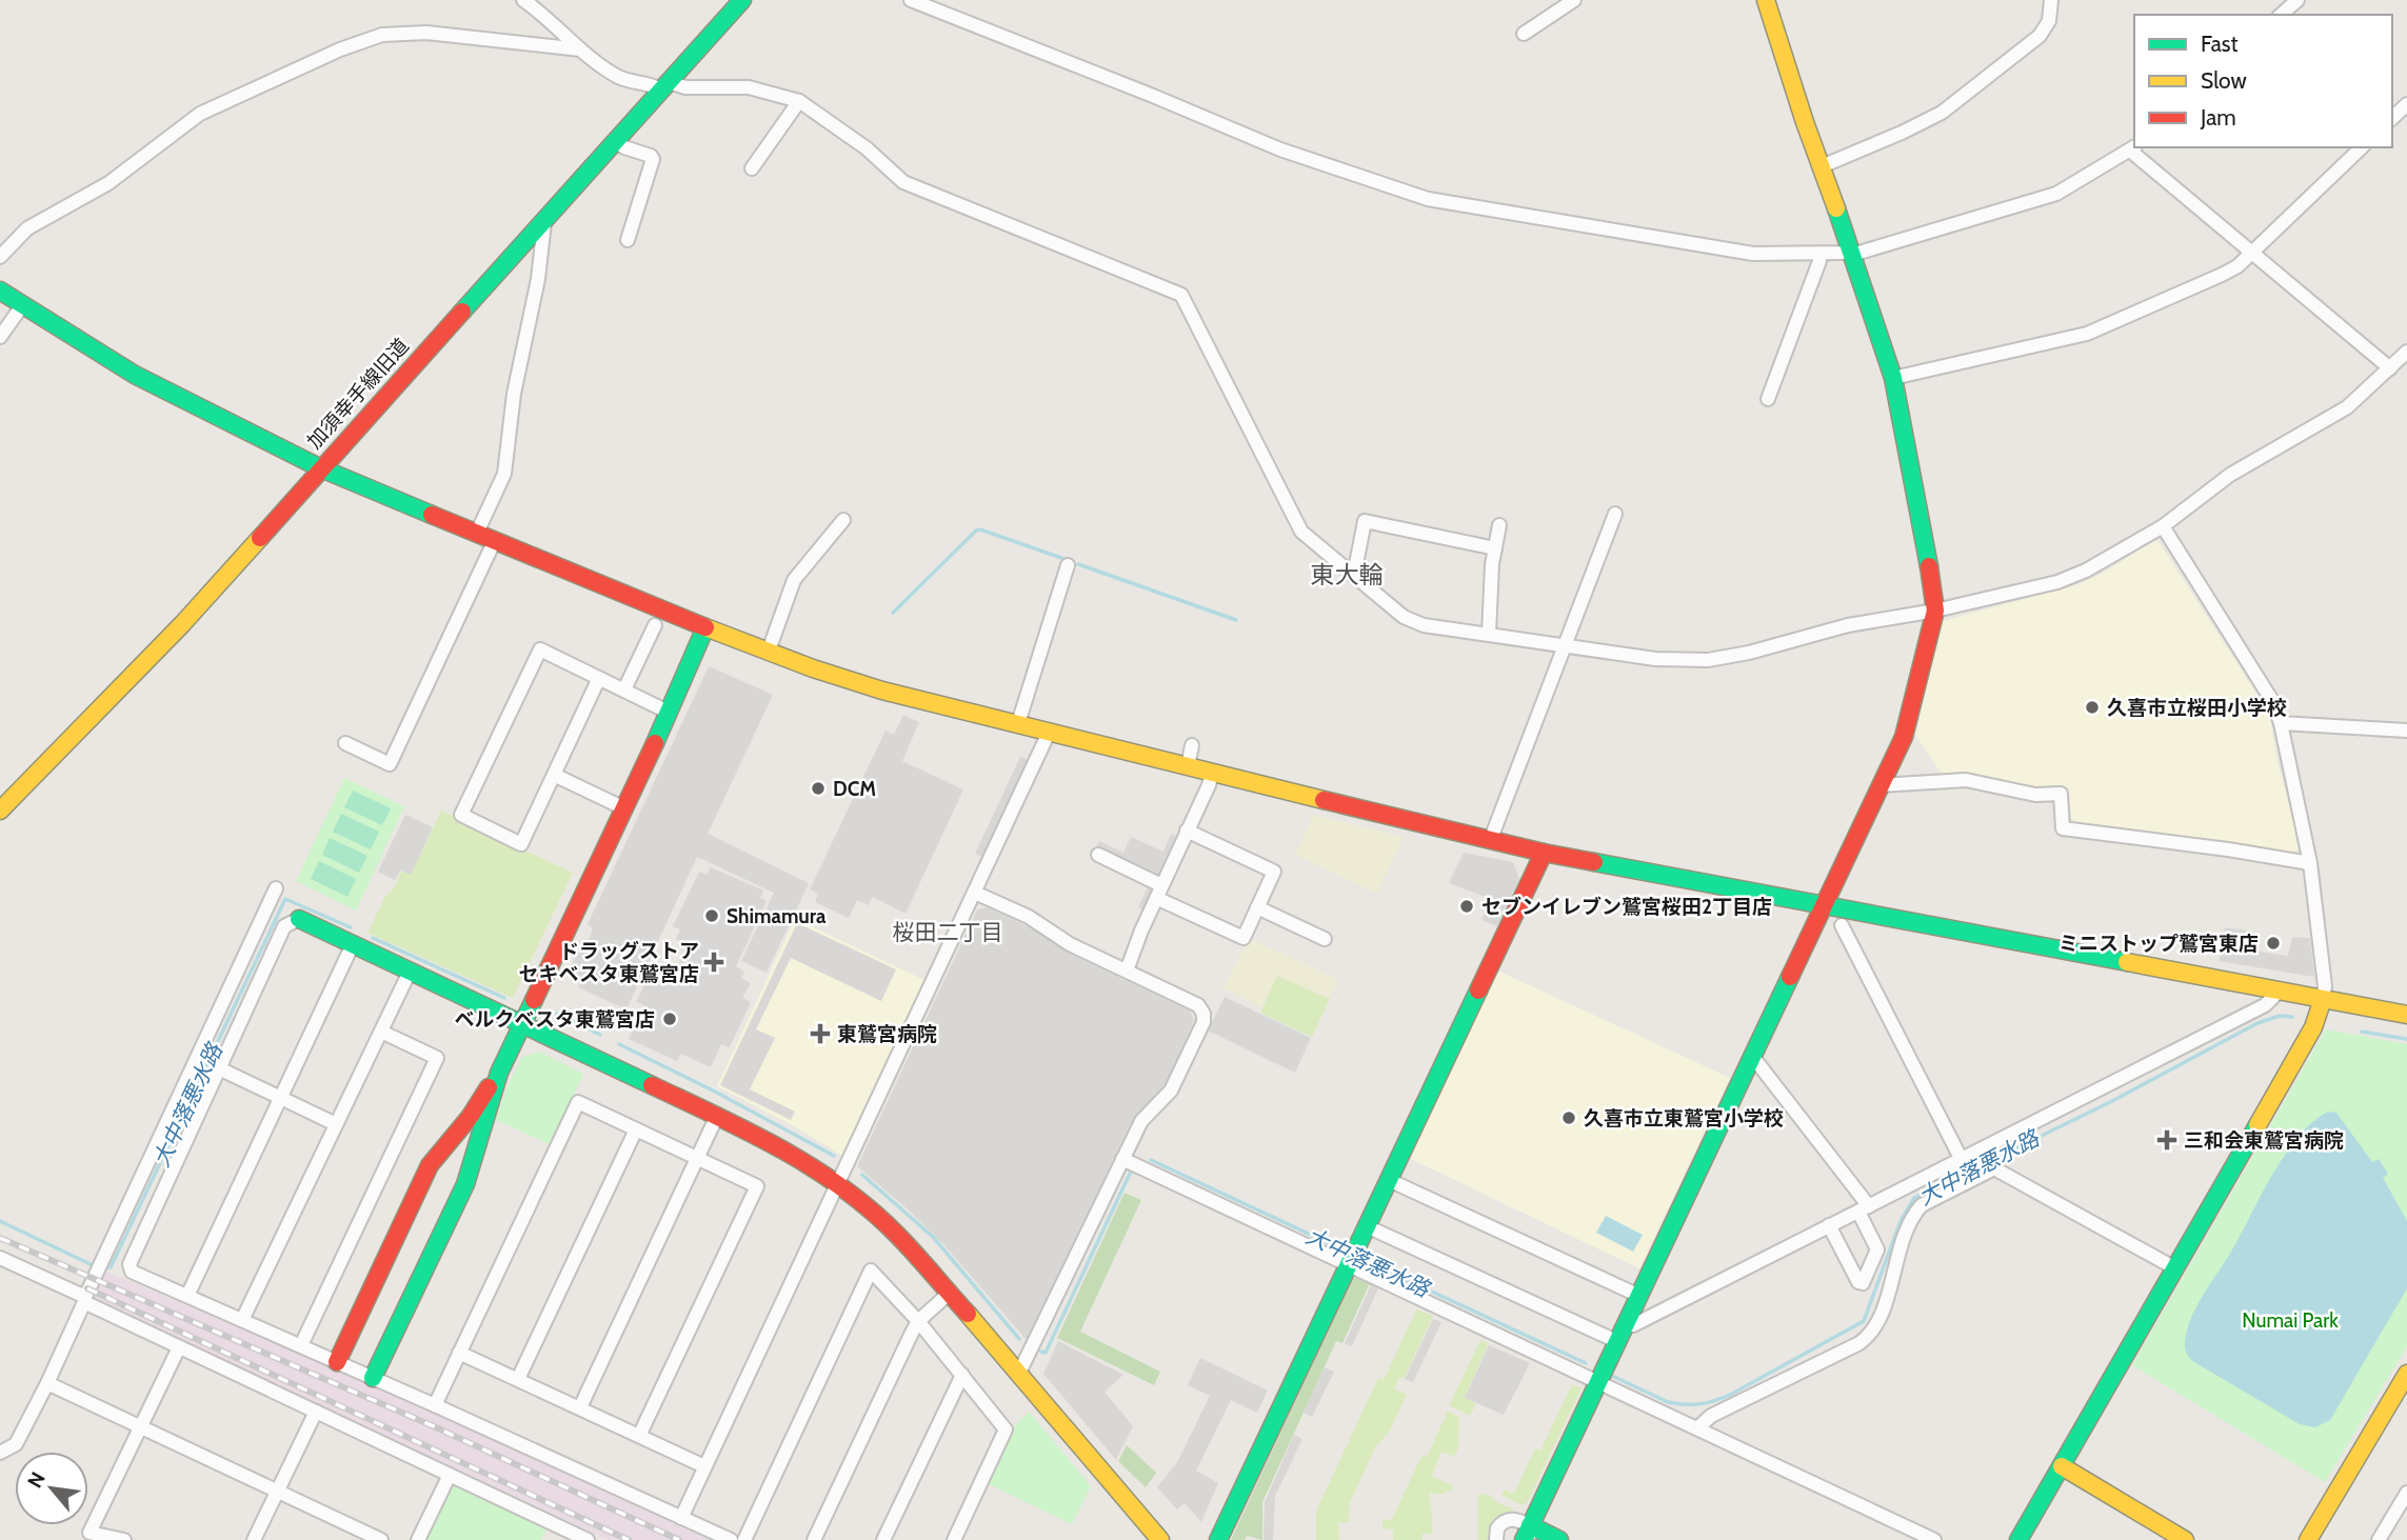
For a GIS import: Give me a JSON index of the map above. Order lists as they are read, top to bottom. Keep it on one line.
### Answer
{"streets":{"street":["加須幸手線旧道"]},"districts":["東大輪","桜田二丁目"],"water":["大中落悪水路"],"parks":["Numai Park"],"places":{"other":["久喜市立桜田小学校","DCM","セブンイレブン鷲宮桜田2丁目店","Shimamura","ミニストップ鷲宮東店","ベルクベスタ東鷲宮店","久喜市立東鷲宮小学校"],"health":["ドラッグストア セキベスタ東鷲宮店","東鷲宮病院","三和会東鷲宮病院"]},"legend":["Fast","Slow","Jam"],"north":"top left"}
